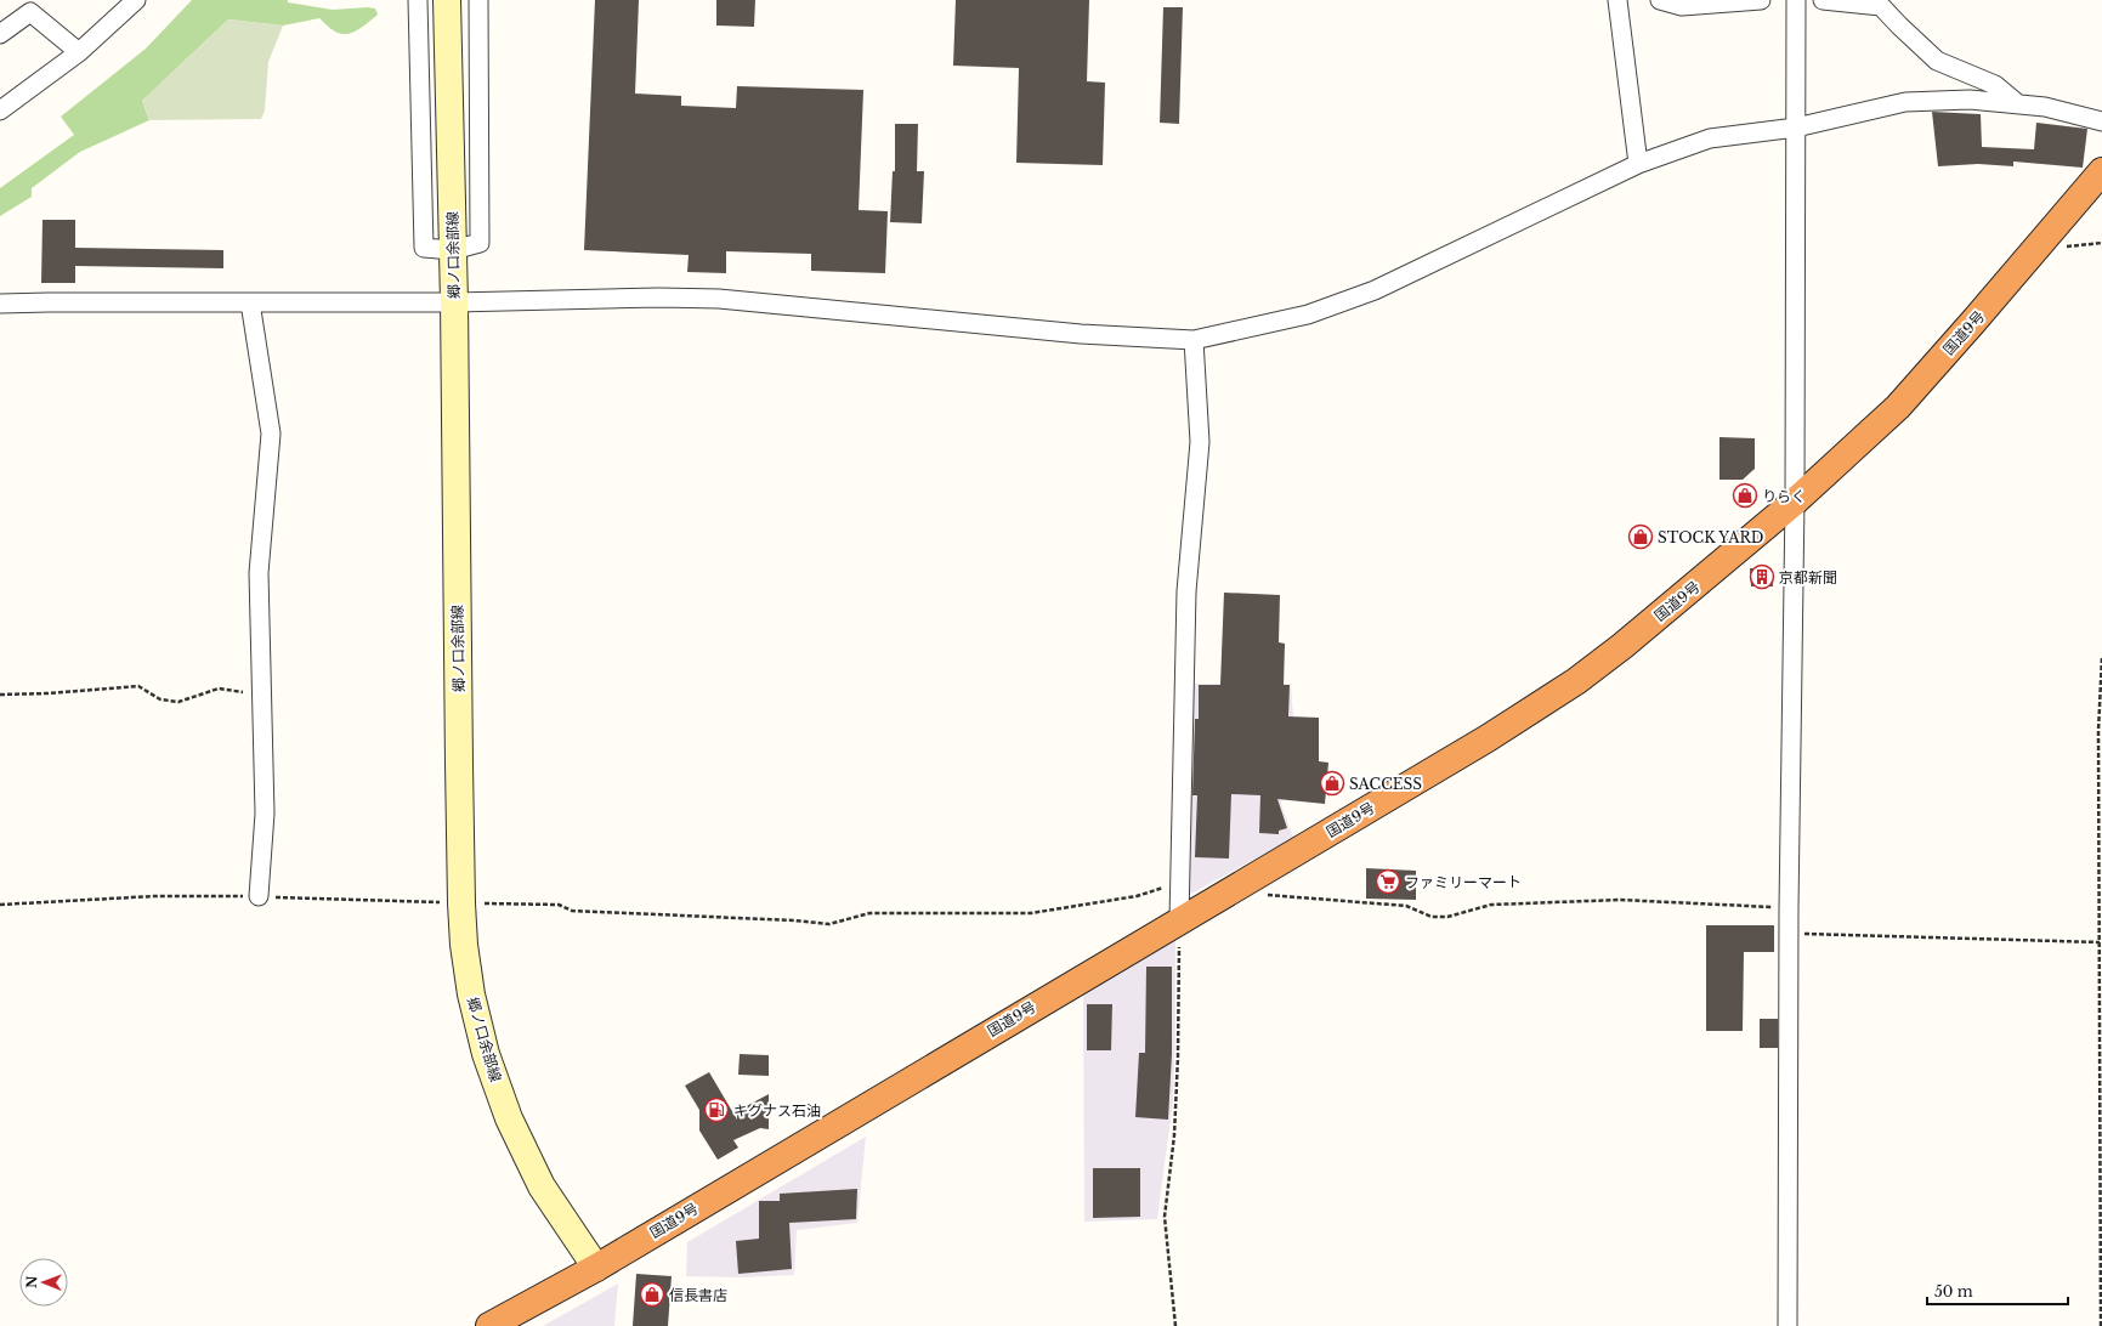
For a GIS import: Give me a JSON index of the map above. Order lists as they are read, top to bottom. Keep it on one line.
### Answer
{"streets":{"highway":["国道9号"],"main road":["郷ノ口余部線"]},"crossings":[["郷ノ口余部線","国道9号"]],"places":{"shop":["りらく","STOCK YARD","SACCESS","信長書店"],"building":["京都新聞"],"supermarket":["ファミリーマート"],"fuel station":["キグナス石油"]},"scale_bar":"50 m","north":"left"}
